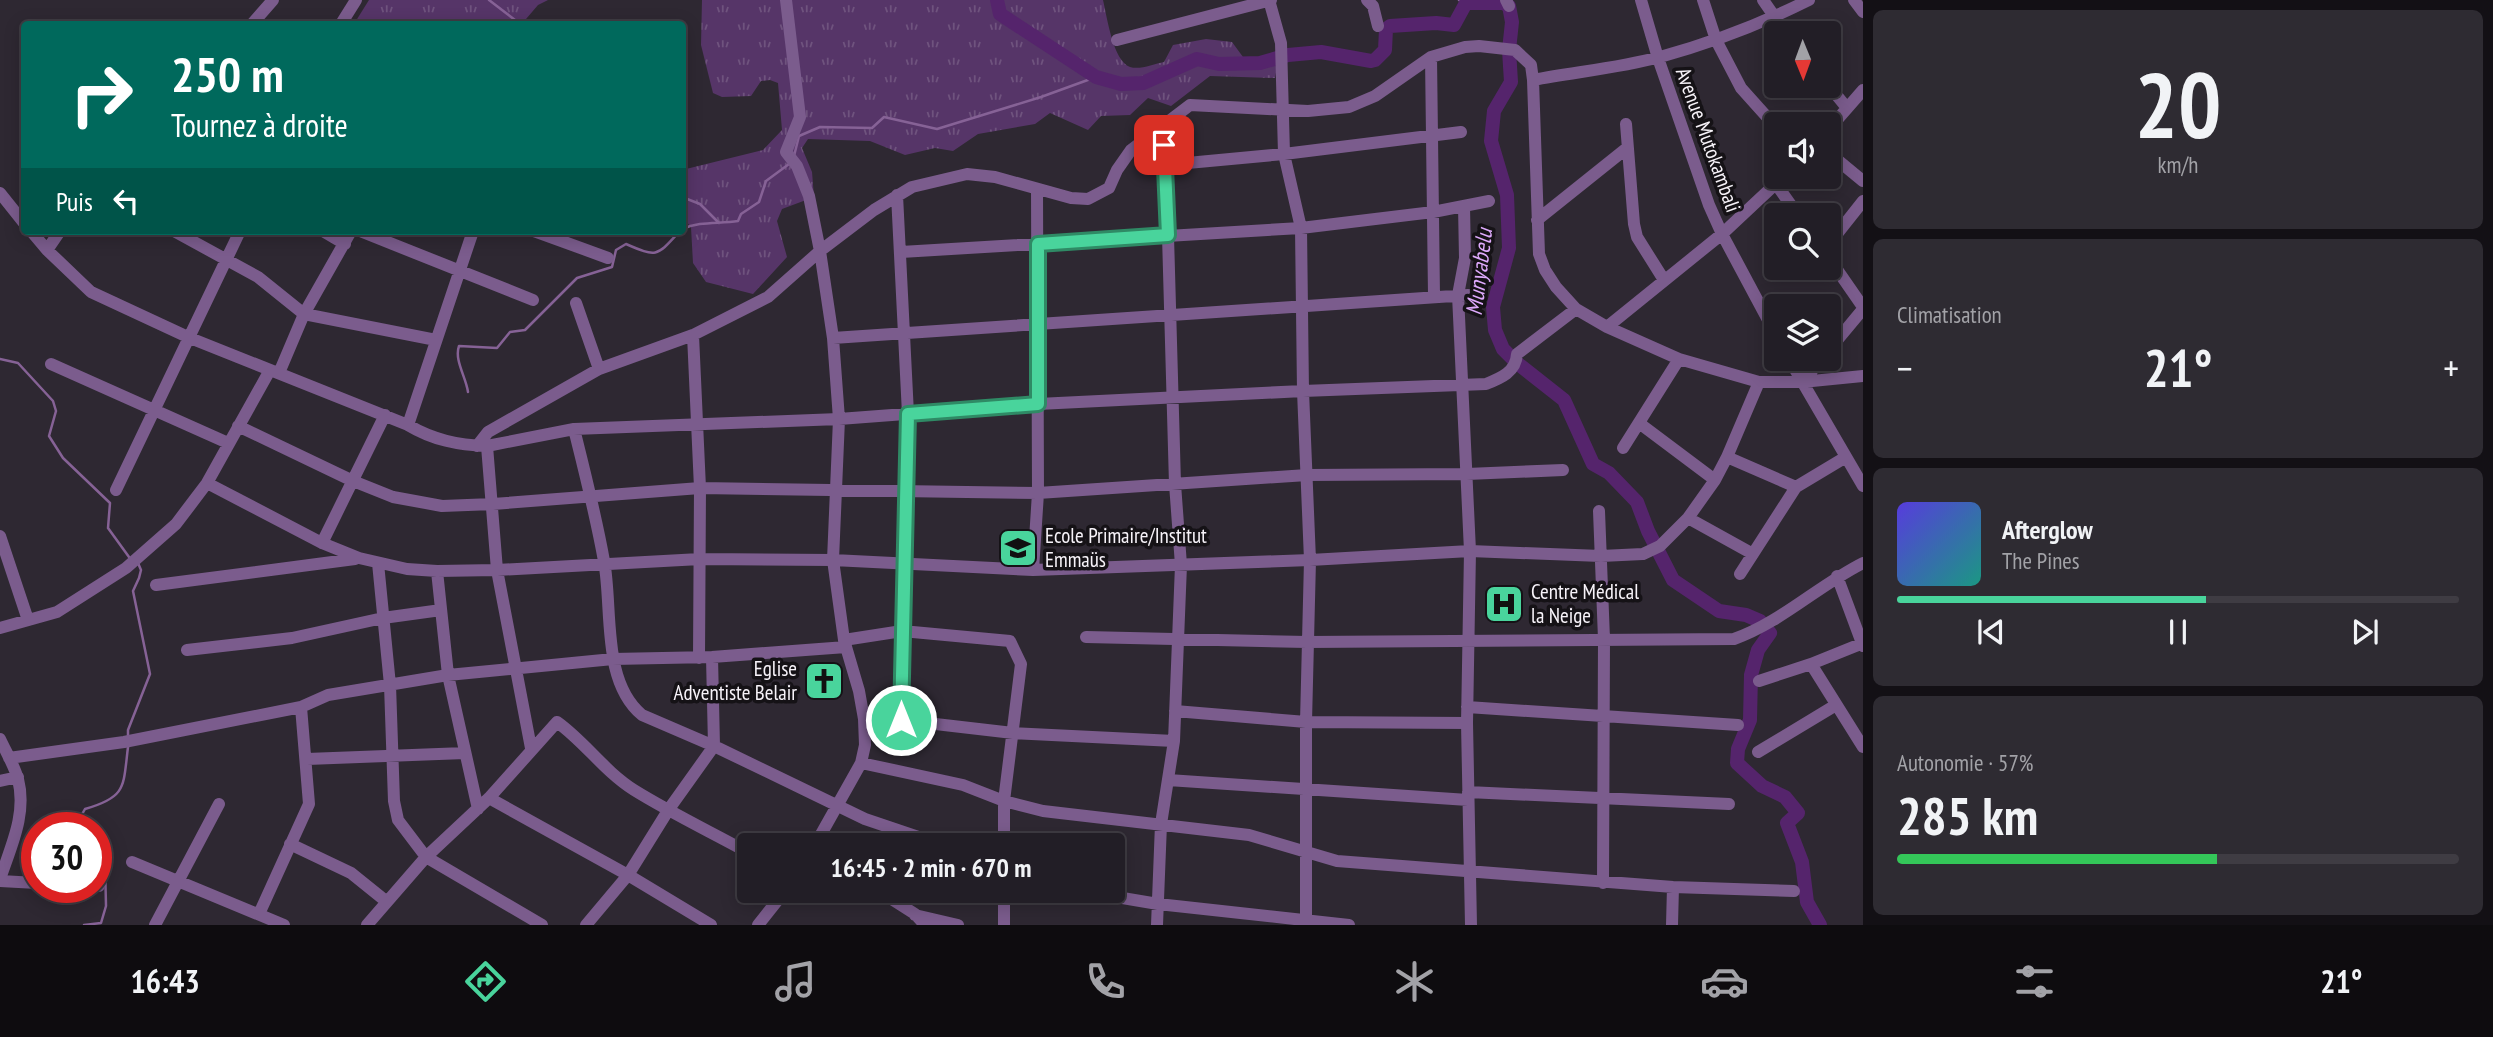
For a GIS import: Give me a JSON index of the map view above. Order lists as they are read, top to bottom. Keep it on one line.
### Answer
{"streets":{"street":["Avenue Mutokambali"]},"water":["Munyabelu"],"places":{"school or university":["Ecole Primaire/Institut Emmaüs"],"hospital":["Centre Médical la Neige"],"church":["Eglise Adventiste Belair"]},"north":"bottom","page":{"tile":[["20","km/h"],"Climatisation",["Autonomie · 57%","285 km"]],"turn":["250 m","Tournez à droite"],"then":"Puis","heat":["−","21°","+"],"song":["Afterglow","The Pines"],"limit":"30","trip":"16:45 · 2 min · 670 m","tabs":["16:43","21°"]}}
